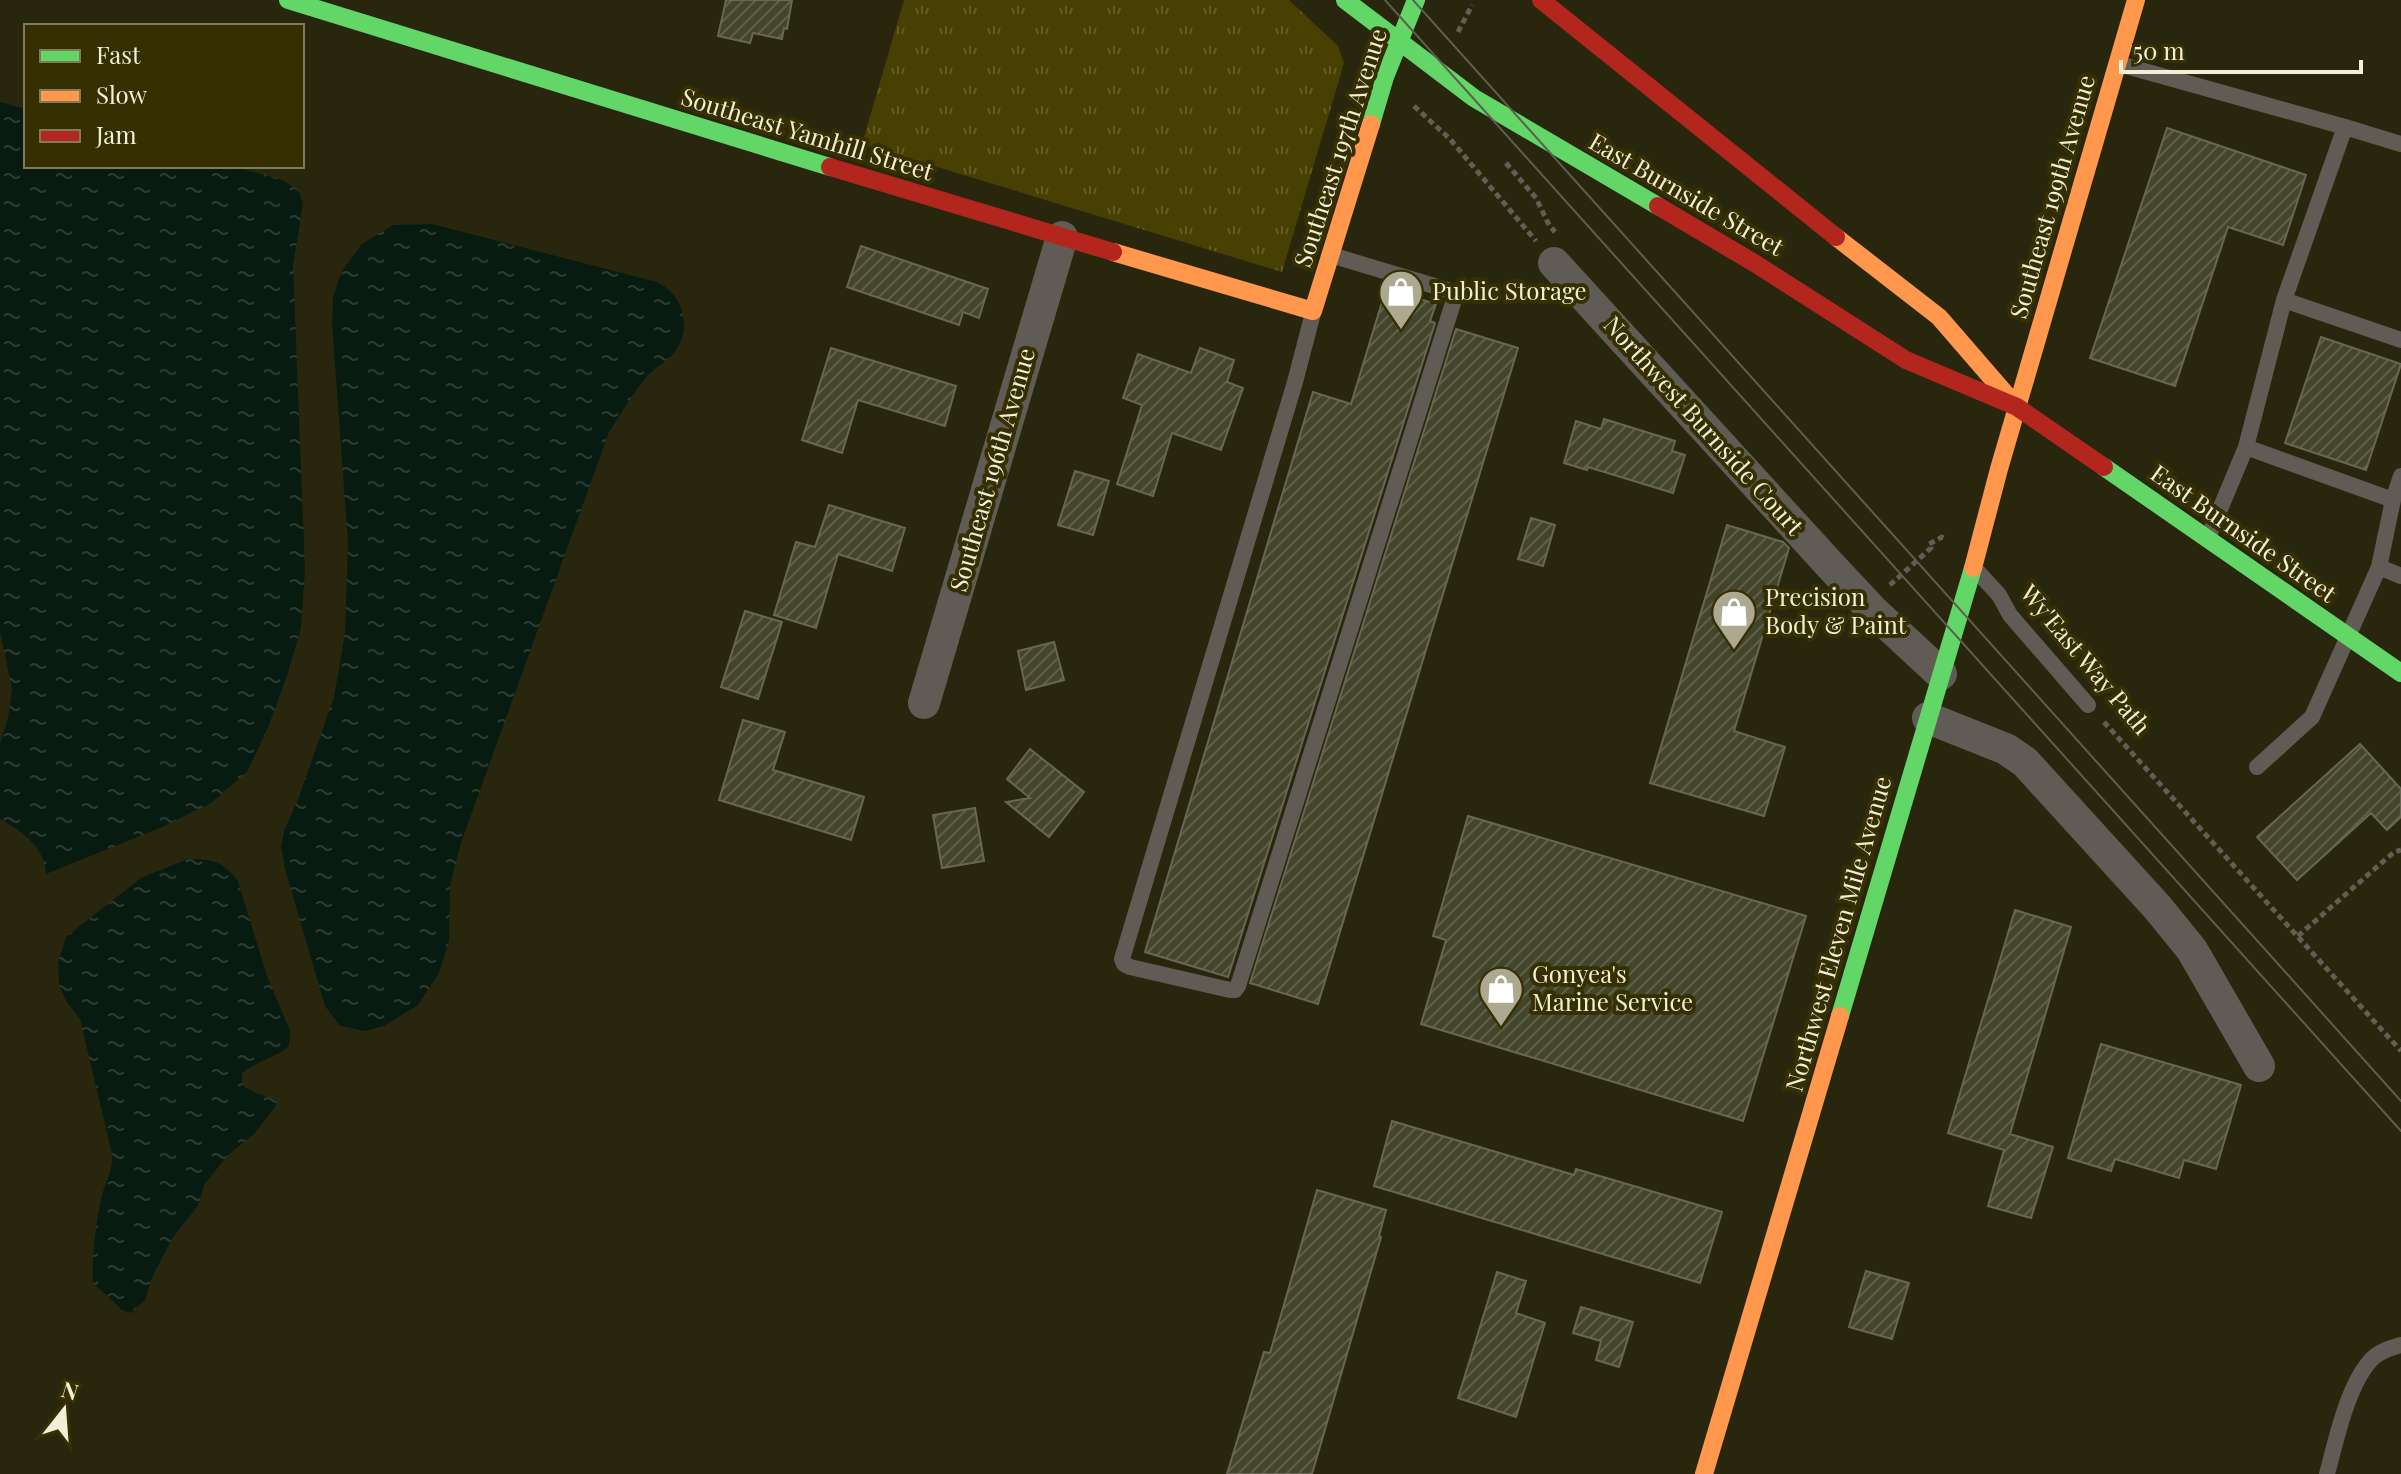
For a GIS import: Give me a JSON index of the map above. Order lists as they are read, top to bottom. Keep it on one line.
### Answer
{"streets":{"street":["Southeast Yamhill Street","Southeast 197th Avenue","East Burnside Street","Southeast 199th Avenue","Northwest Burnside Court","Southeast 196th Avenue","Northwest Eleven Mile Avenue"],"lane":["Wy'East Way Path"]},"crossings":[["Southeast Yamhill Street","Southeast 197th Avenue"],["Southeast Yamhill Street","Southeast 196th Avenue"],["Southeast 197th Avenue","East Burnside Street"],["East Burnside Street","Southeast 199th Avenue"],["East Burnside Street","Northwest Eleven Mile Avenue"],["Southeast 199th Avenue","Northwest Eleven Mile Avenue"],["Northwest Burnside Court","Northwest Eleven Mile Avenue"],["Wy'East Way Path","Northwest Eleven Mile Avenue"]],"places":{"shop":["Public Storage","Precision Body & Paint","Gonyea's Marine Service"]},"legend":["Fast","Slow","Jam"],"scale_bar":"50 m","north":"top"}
